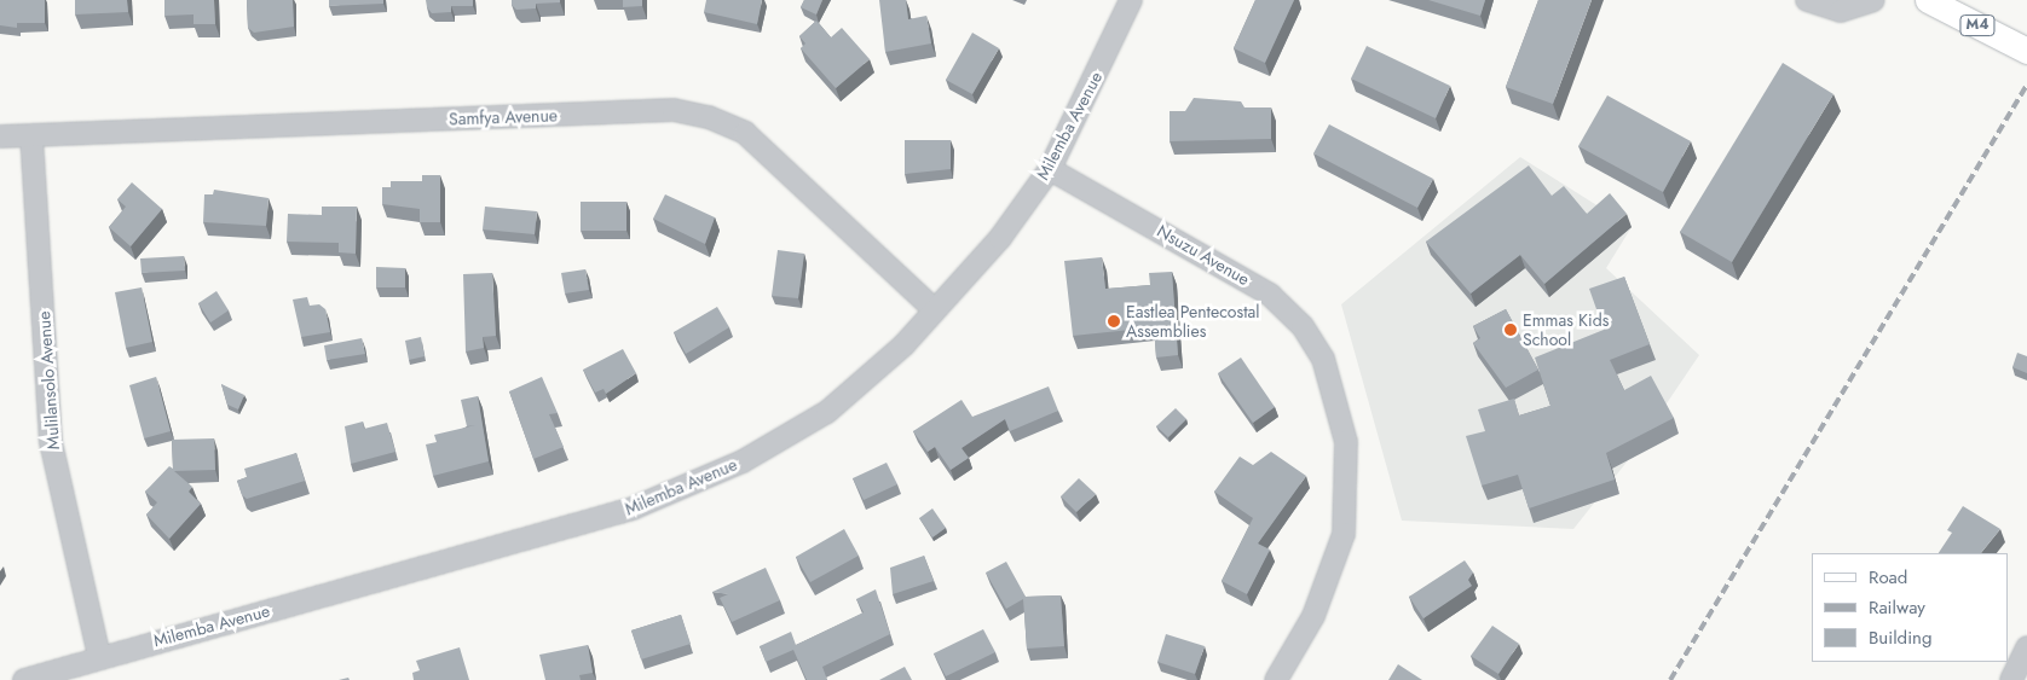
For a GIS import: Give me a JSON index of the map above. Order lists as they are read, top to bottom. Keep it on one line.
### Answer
{"streets":{"main road":["M4"],"street":["Samfya Avenue","Milemba Avenue","Nsuzu Avenue","Mulilansolo Avenue"]},"crossings":[["Samfya Avenue","Milemba Avenue"],["Samfya Avenue","Mulilansolo Avenue"],["Milemba Avenue","Nsuzu Avenue"],["Milemba Avenue","Mulilansolo Avenue"]],"places":["Eastlea Pentecostal Assemblies","Emmas Kids School"],"legend":["Road","Railway","Building"]}
